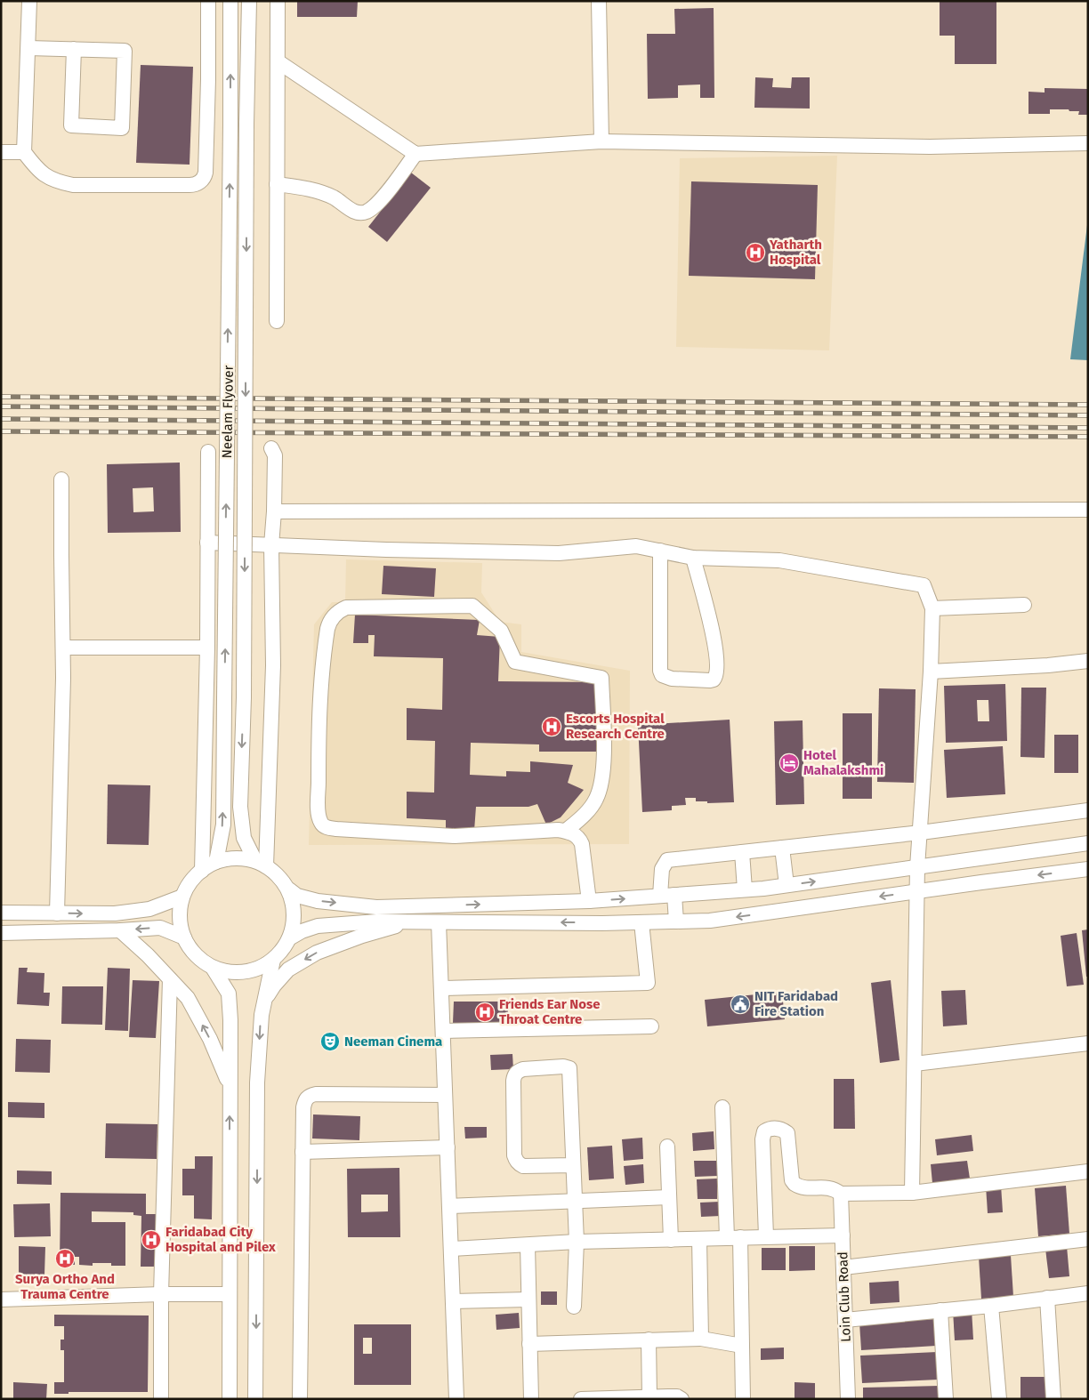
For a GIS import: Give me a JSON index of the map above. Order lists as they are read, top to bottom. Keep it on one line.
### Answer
{"streets":{"street":["Neelam Flyover","Loin Club Road"]},"places":{"hospital":["Yatharth Hospital","Escorts Hospital Research Centre","Friends Ear Nose Throat Centre","Faridabad City Hospital and Pilex","Surya Ortho And Trauma Centre"],"hotel":["Hotel Mahalakshmi"],"public building":["NIT Faridabad Fire Station"],"theatre":["Neeman Cinema"]}}
